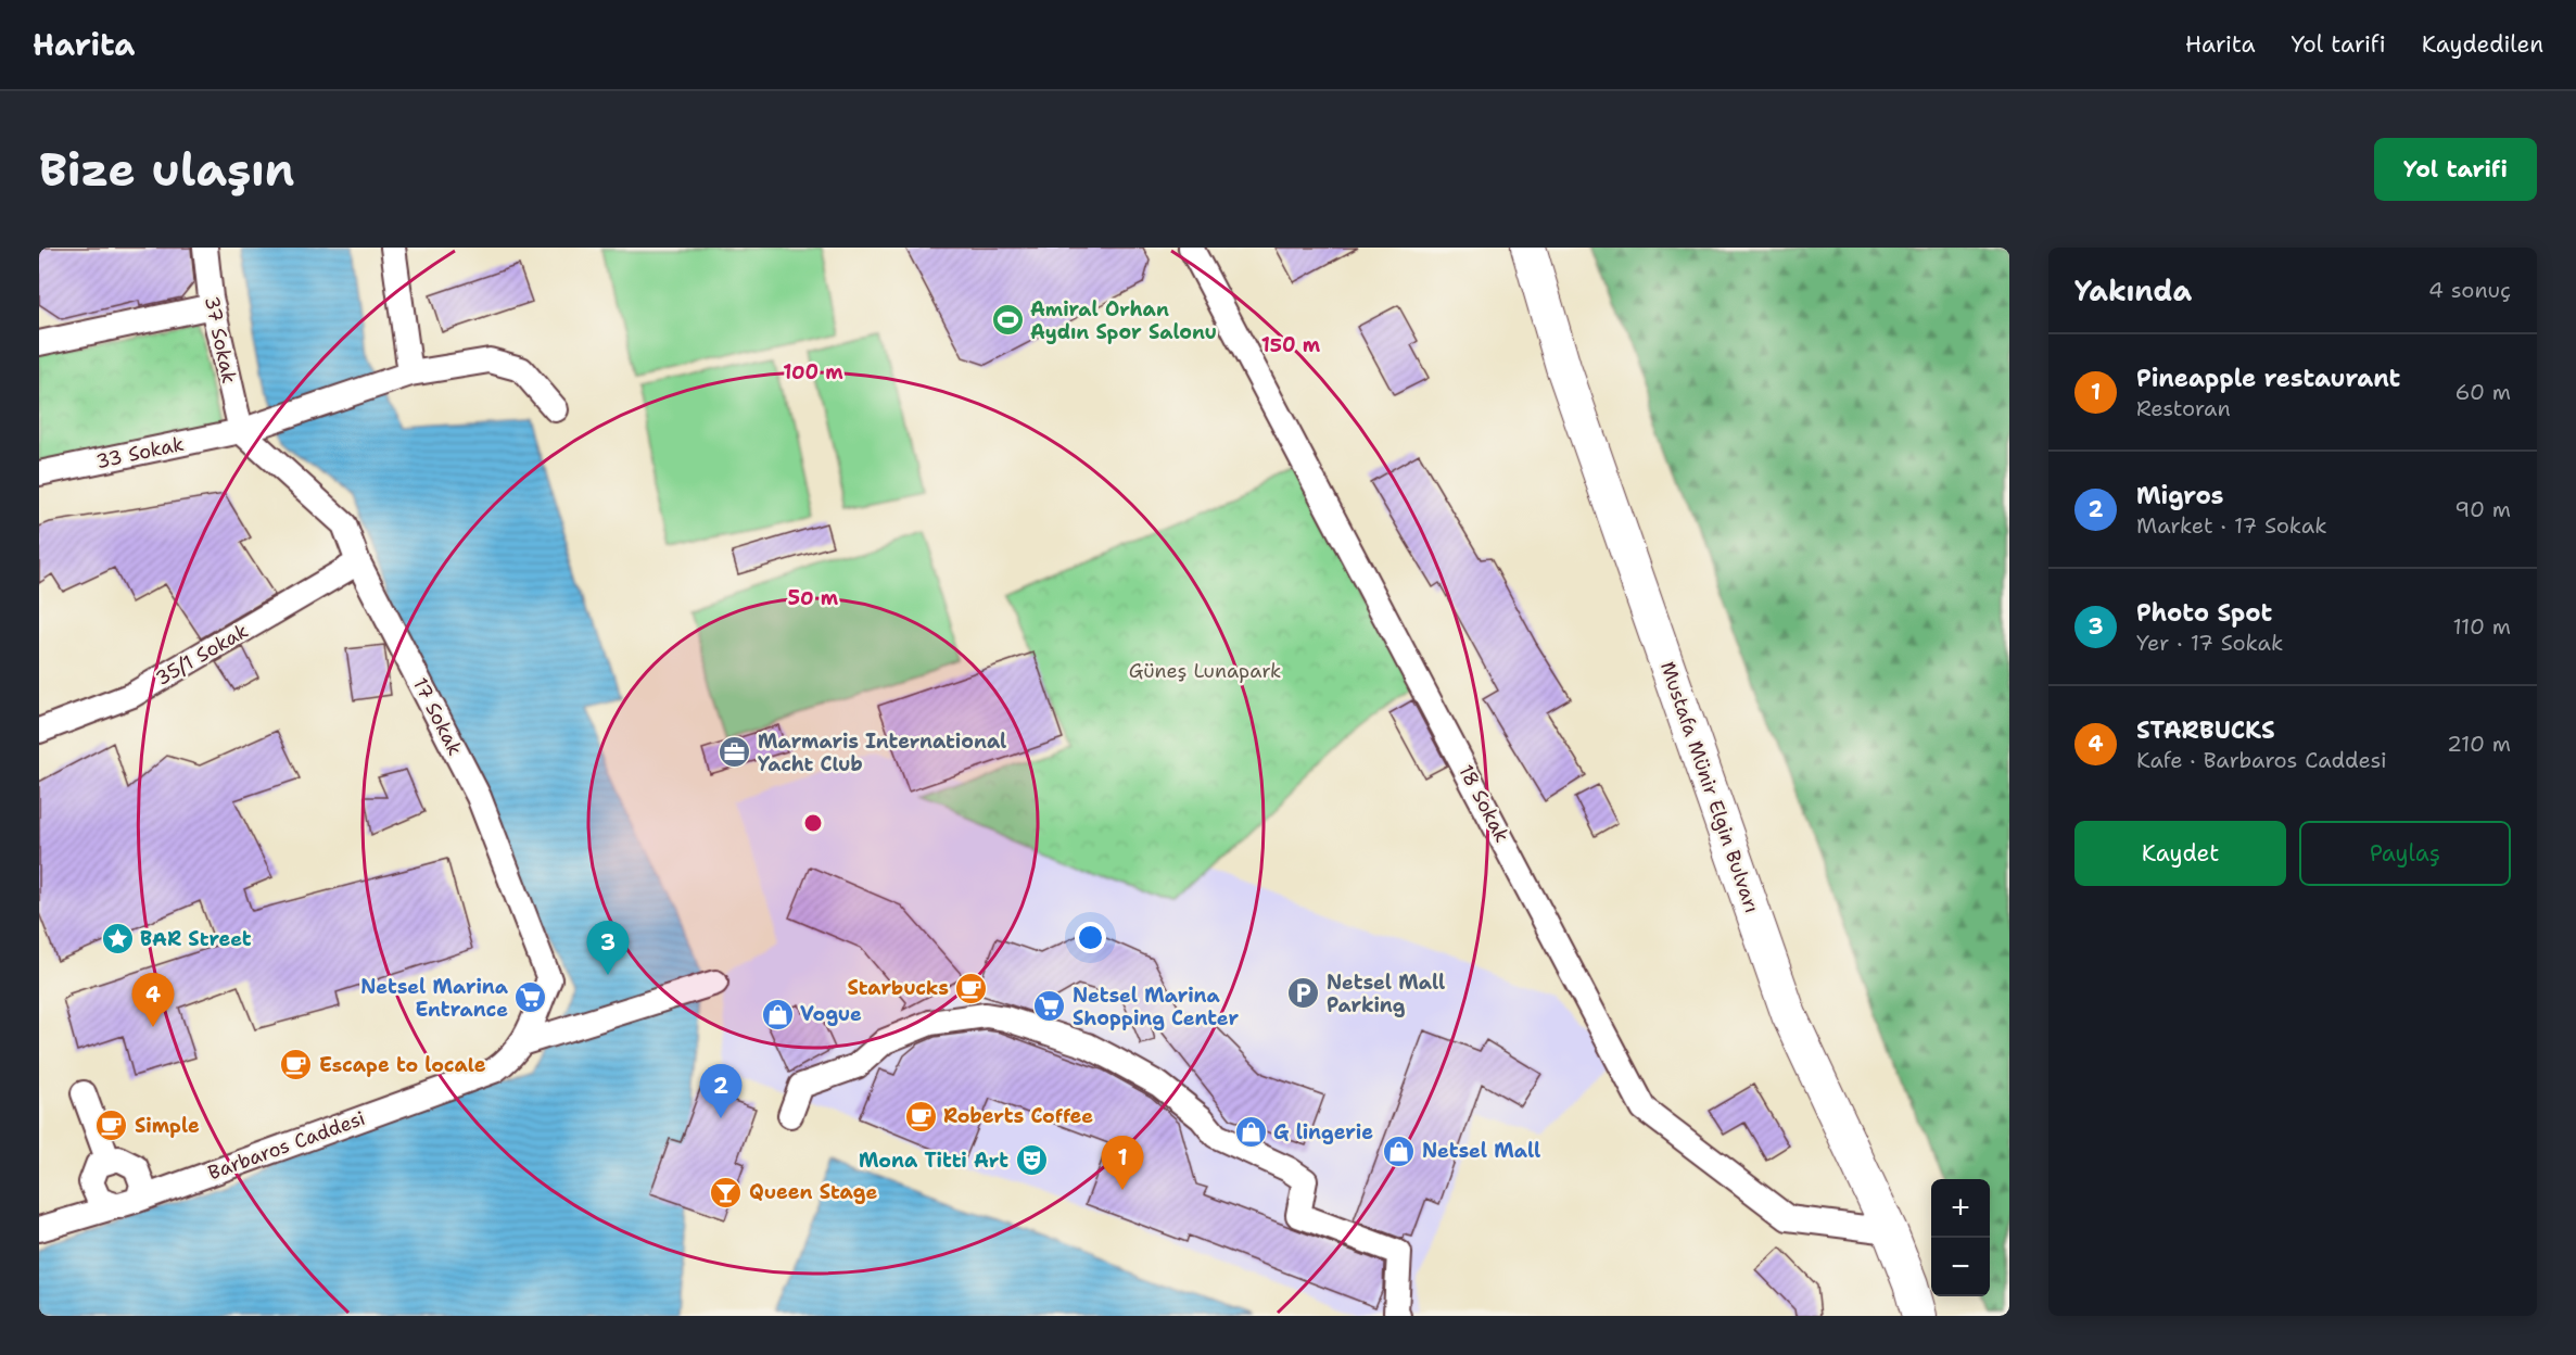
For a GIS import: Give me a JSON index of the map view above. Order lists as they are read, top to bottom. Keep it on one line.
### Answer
{"streets":{"street":["37 Sokak","33 Sokak","35/1 Sokak","17 Sokak","Mustafa Münir Elgin Bulvarı","18 Sokak","Barbaros Caddesi"]},"crossings":[["37 Sokak","33 Sokak"],["37 Sokak","17 Sokak"],["33 Sokak","17 Sokak"],["35/1 Sokak","17 Sokak"],["17 Sokak","Barbaros Caddesi"],["Mustafa Münir Elgin Bulvarı","18 Sokak"]],"parks":["Güneş Lunapark"],"places":{"sports":["Amiral Orhan Aydın Spor Salonu"],"office":["Marmaris International Yacht Club"],"place":["BAR Street"],"cafe":["Starbucks","Escape to locale","Roberts Coffee","Simple"],"parking":["Netsel Mall Parking"],"supermarket":["Netsel Marina Entrance","Netsel Marina Shopping Center"],"shop":["Vogue","G lingerie","Netsel Mall"],"theatre":["Mona Titti Art"],"bar":["Queen Stage"]},"page":{"header":"Harita","nav":["Harita","Yol tarifi","Kaydedilen"],"buttons":["Yol tarifi",["Kaydet","Paylaş"]],"title":"Bize ulaşın","heading":["Yakında","4 sonuç"],"list":[{"mark":"1","name":"Pineapple restaurant","note":"Restoran","value":"60 m"},{"mark":"2","name":"Migros","note":"Market · 17 Sokak","value":"90 m"},{"mark":"3","name":"Photo Spot","note":"Yer · 17 Sokak","value":"110 m"},{"mark":"4","name":"STARBUCKS","note":"Kafe · Barbaros Caddesi","value":"210 m"}],"pins":["3","4","2","1"],"map_buttons":["+","−"]},"rings":["150 m","100 m","50 m"]}
